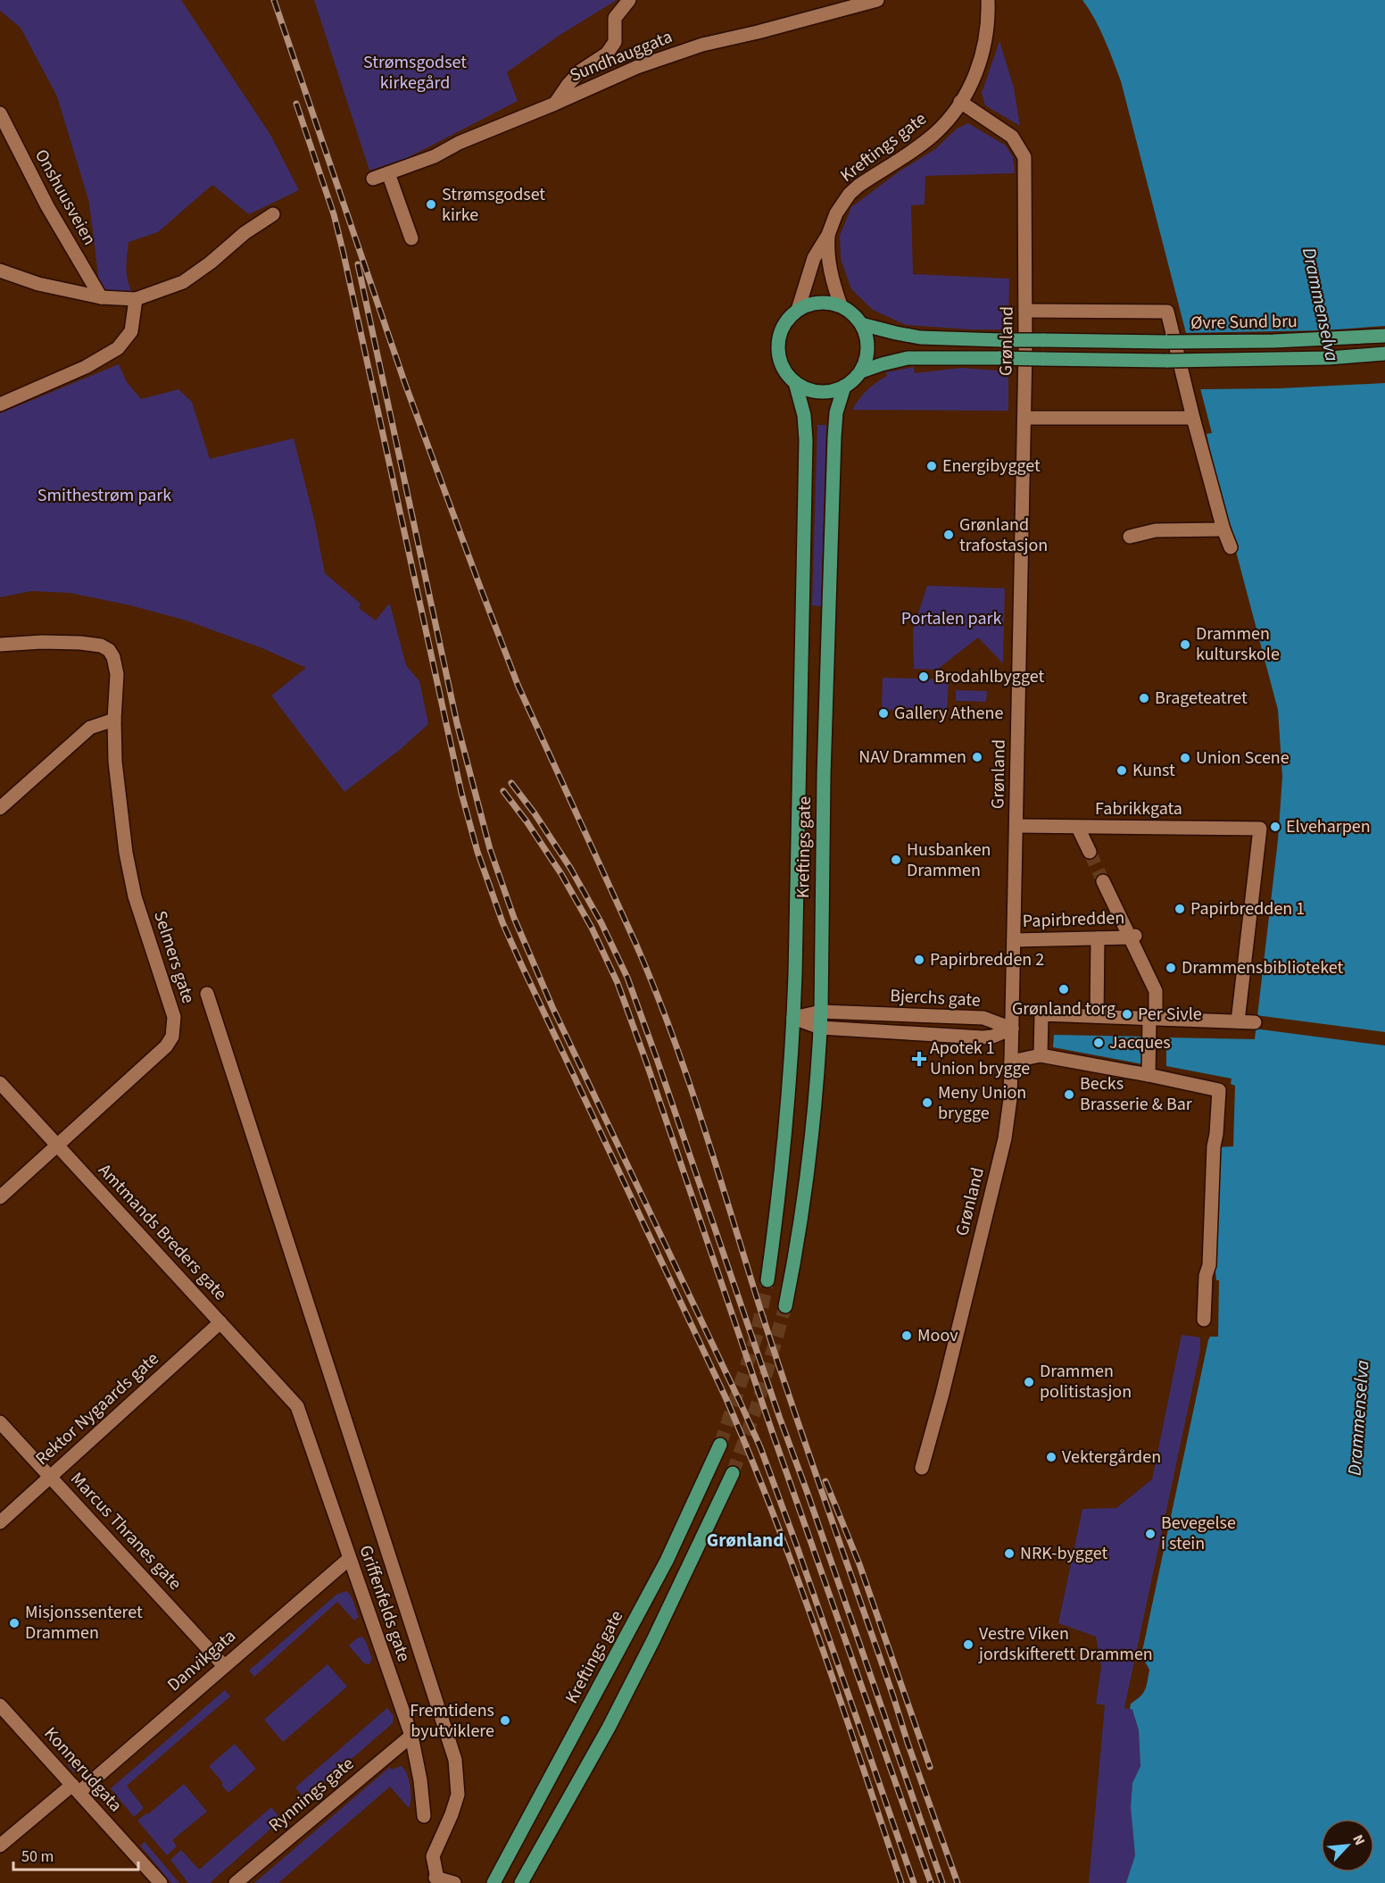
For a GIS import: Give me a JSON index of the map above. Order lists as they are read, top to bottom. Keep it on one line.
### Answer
{"streets":{"main road":["Kreftings gate","Øvre Sund bru"],"street":["Sundhauggata","Onshuusveien","Grønland","Fabrikkgata","Papirbredden","Selmers gate","Bjerchs gate","Amtmands Breders gate","Rektor Nygaards gate","Marcus Thranes gate","Griffenfelds gate","Danvikgata","Konnerudgata","Rynnings gate"]},"crossings":[["Kreftings gate","Øvre Sund bru"],["Kreftings gate","Grønland"],["Kreftings gate","Bjerchs gate"],["Grønland","Fabrikkgata"],["Grønland","Papirbredden"],["Grønland","Bjerchs gate"],["Selmers gate","Amtmands Breders gate"],["Amtmands Breders gate","Rektor Nygaards gate"],["Amtmands Breders gate","Griffenfelds gate"],["Rektor Nygaards gate","Marcus Thranes gate"],["Marcus Thranes gate","Danvikgata"],["Griffenfelds gate","Danvikgata"],["Griffenfelds gate","Rynnings gate"],["Danvikgata","Konnerudgata"]],"districts":["Grønland"],"water":["Drammenselva"],"parks":["Strømsgodset kirkegård","Smithestrøm park","Portalen park"],"places":{"other":["Strømsgodset kirke","Energibygget","Grønland trafostasjon","Drammen kulturskole","Brodahlbygget","Brageteatret","Gallery Athene","NAV Drammen","Union Scene","Kunst","Elveharpen","Husbanken Drammen","Papirbredden 1","Papirbredden 2","Drammensbiblioteket","Grønland torg","Per Sivle","Jacques","Becks Brasserie & Bar","Meny Union brygge","Moov","Drammen politistasjon","Vektergården","Bevegelse i stein","NRK-bygget","Misjonssenteret Drammen","Vestre Viken jordskifterett Drammen","Fremtidens byutviklere"],"health":["Apotek 1 Union brygge"]},"scale_bar":"50 m","north":"top right"}
